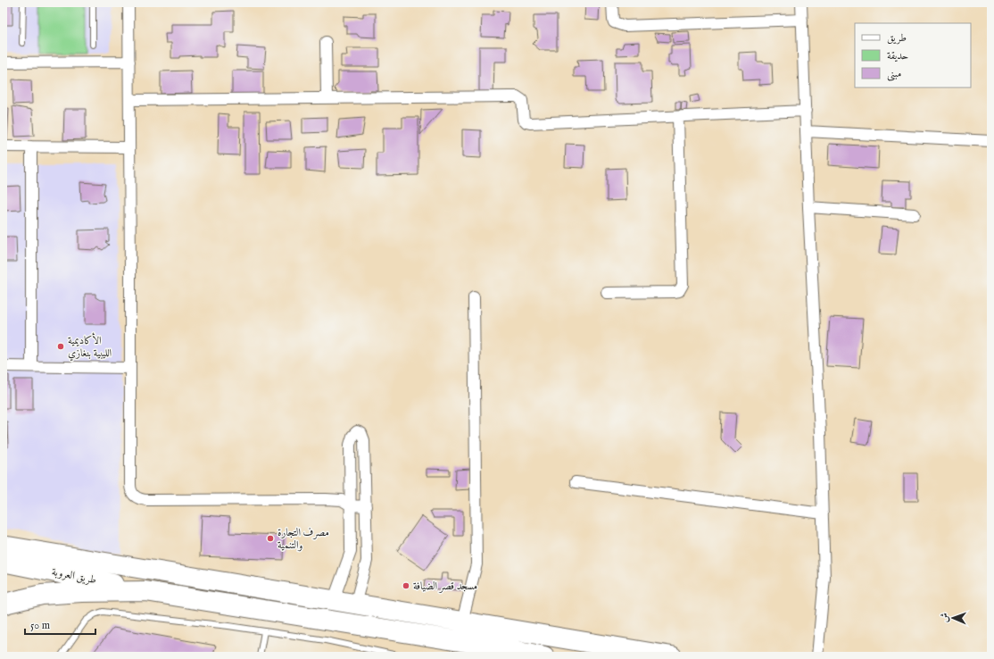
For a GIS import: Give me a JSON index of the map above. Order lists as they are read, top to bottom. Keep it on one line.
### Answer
{"streets":{"highway":["طريق العروبة"]},"places":["الأكاديمية الليبية بنغازي","مصرف التجارة والتنمية","مسجد قصر الضيافة"],"legend":["طريق","حديقة","مبنى"],"scale_bar":"50 m","north":"left"}
